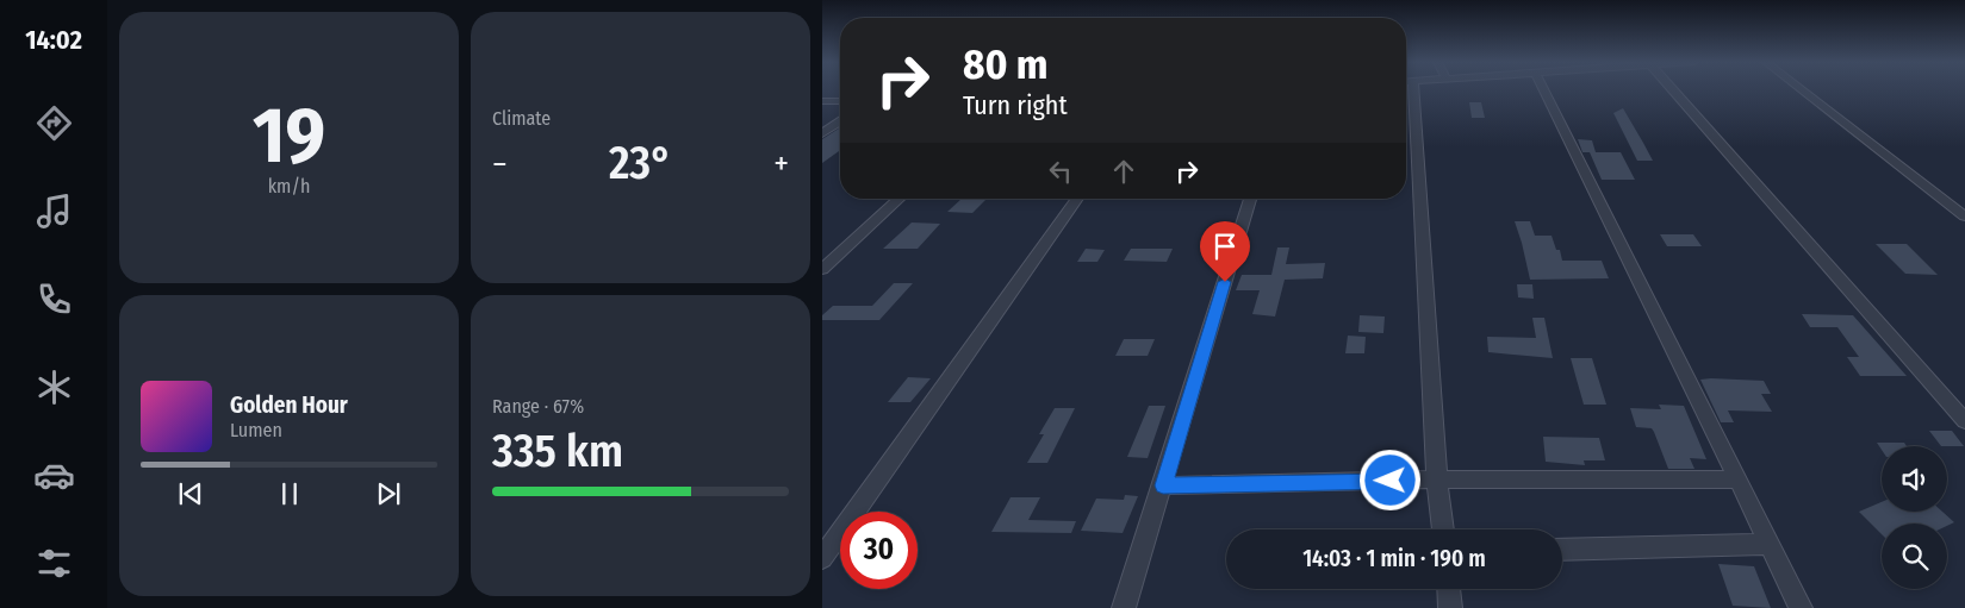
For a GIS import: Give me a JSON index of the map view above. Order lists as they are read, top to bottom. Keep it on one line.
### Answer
{"page":{"tabs":"14:02","tile":[["19","km/h"],"Climate",["Range · 67%","335 km"]],"turn":["80 m","Turn right"],"heat":["−","23°","+"],"song":["Golden Hour","Lumen"],"limit":"30","trip":"14:03 · 1 min · 190 m"}}
